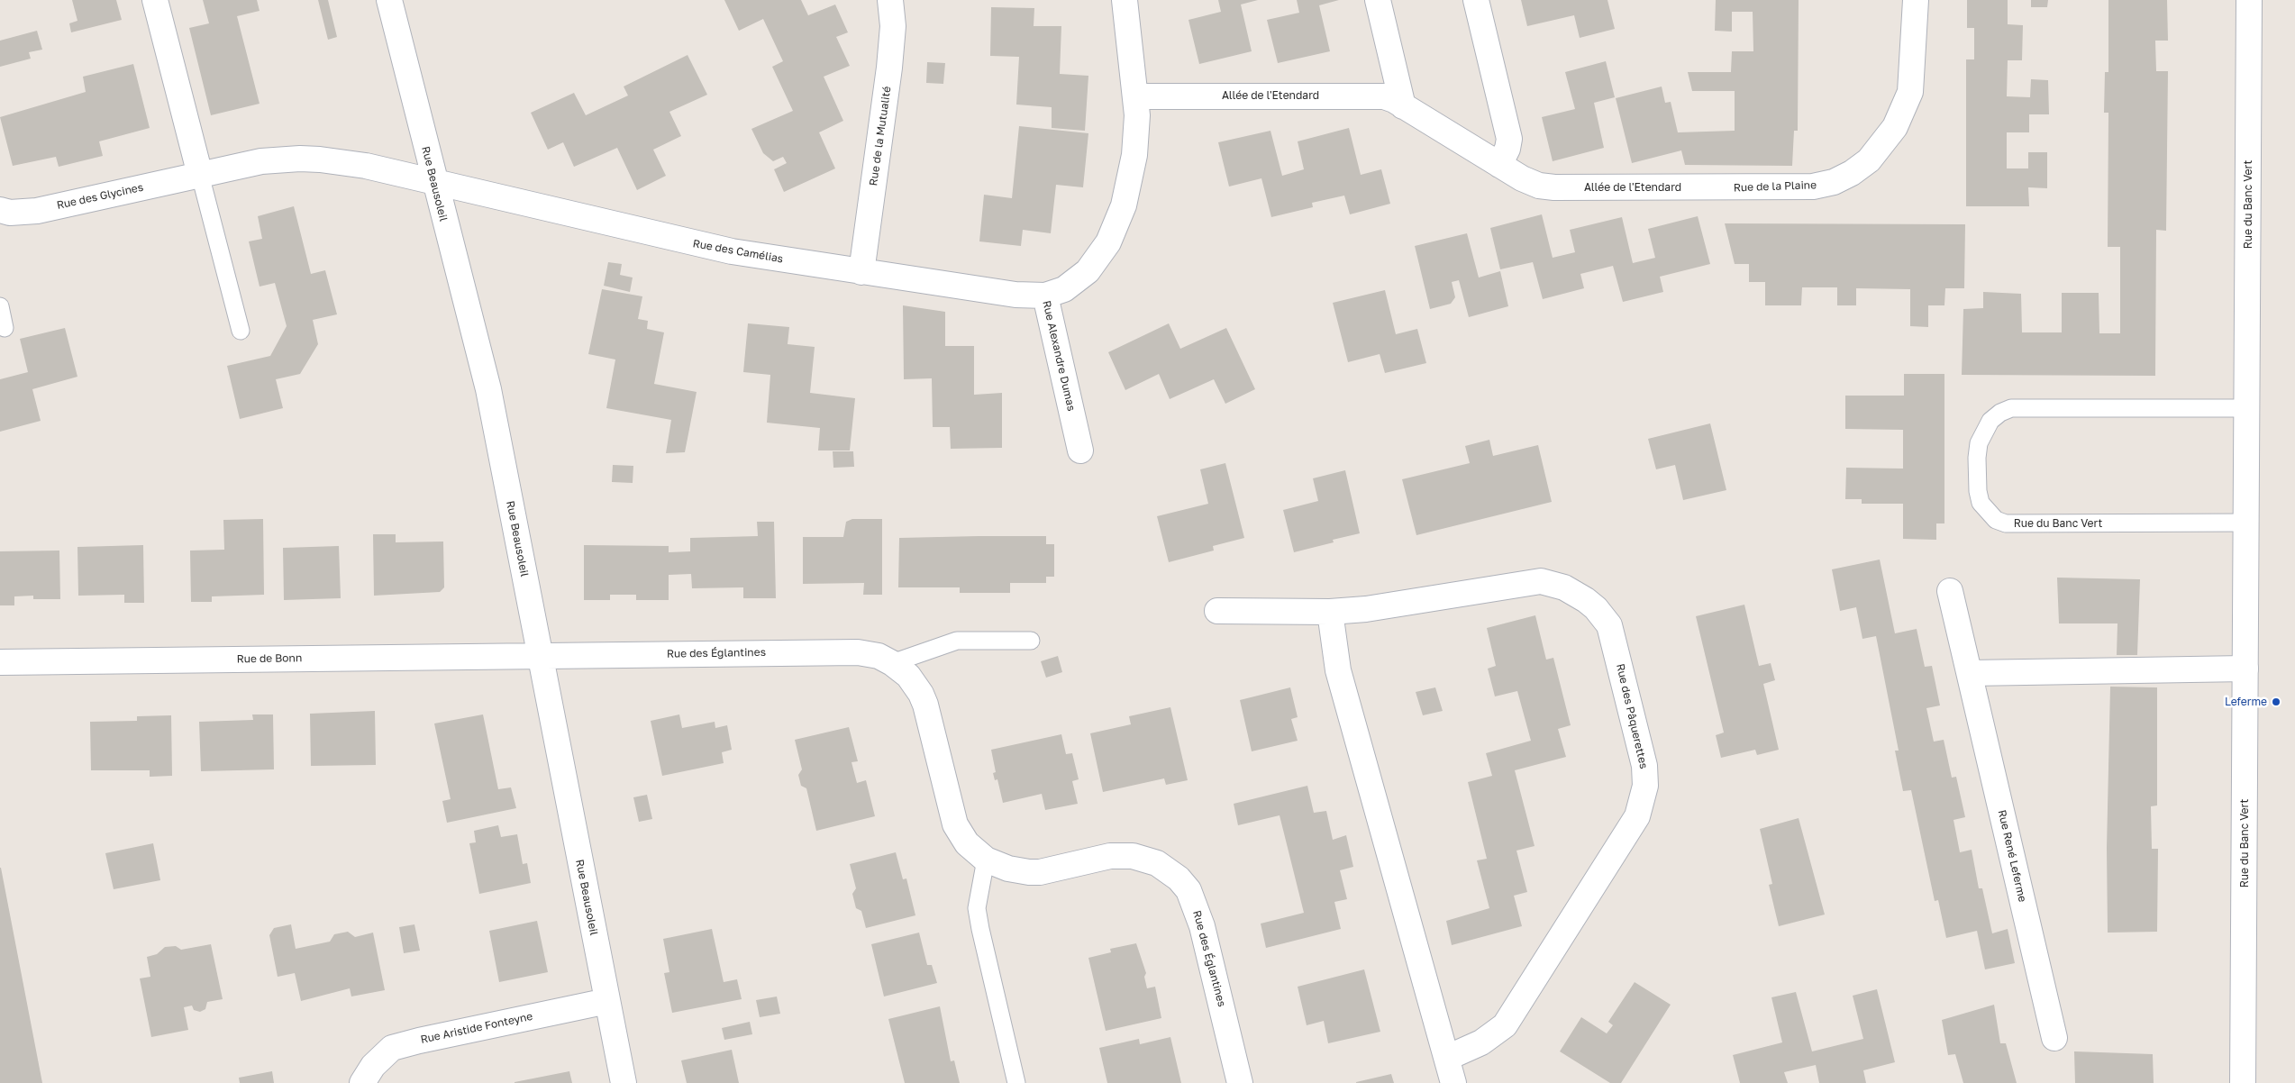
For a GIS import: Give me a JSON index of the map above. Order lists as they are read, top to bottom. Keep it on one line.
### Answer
{"streets":{"street":["Allée de l'Etendard","Rue de la Mutualité","Rue Beausoleil","Rue de la Plaine","Rue des Glycines","Rue du Banc Vert","Rue des Camélias","Rue Alexandre Dumas","Rue des Églantines","Rue de Bonn","Rue des Pâquerettes","Rue René Leferme","Rue Aristide Fonteyne"]},"crossings":[["Allée de l'Etendard","Rue de la Plaine"],["Allée de l'Etendard","Rue Alexandre Dumas"],["Rue de la Mutualité","Rue des Camélias"],["Rue Beausoleil","Rue des Glycines"],["Rue Beausoleil","Rue des Camélias"],["Rue Beausoleil","Rue des Églantines"],["Rue Beausoleil","Rue de Bonn"],["Rue Beausoleil","Rue Aristide Fonteyne"],["Rue des Glycines","Rue des Camélias"],["Rue des Camélias","Rue Alexandre Dumas"],["Rue des Églantines","Rue de Bonn"]],"places":["Leferme"]}
